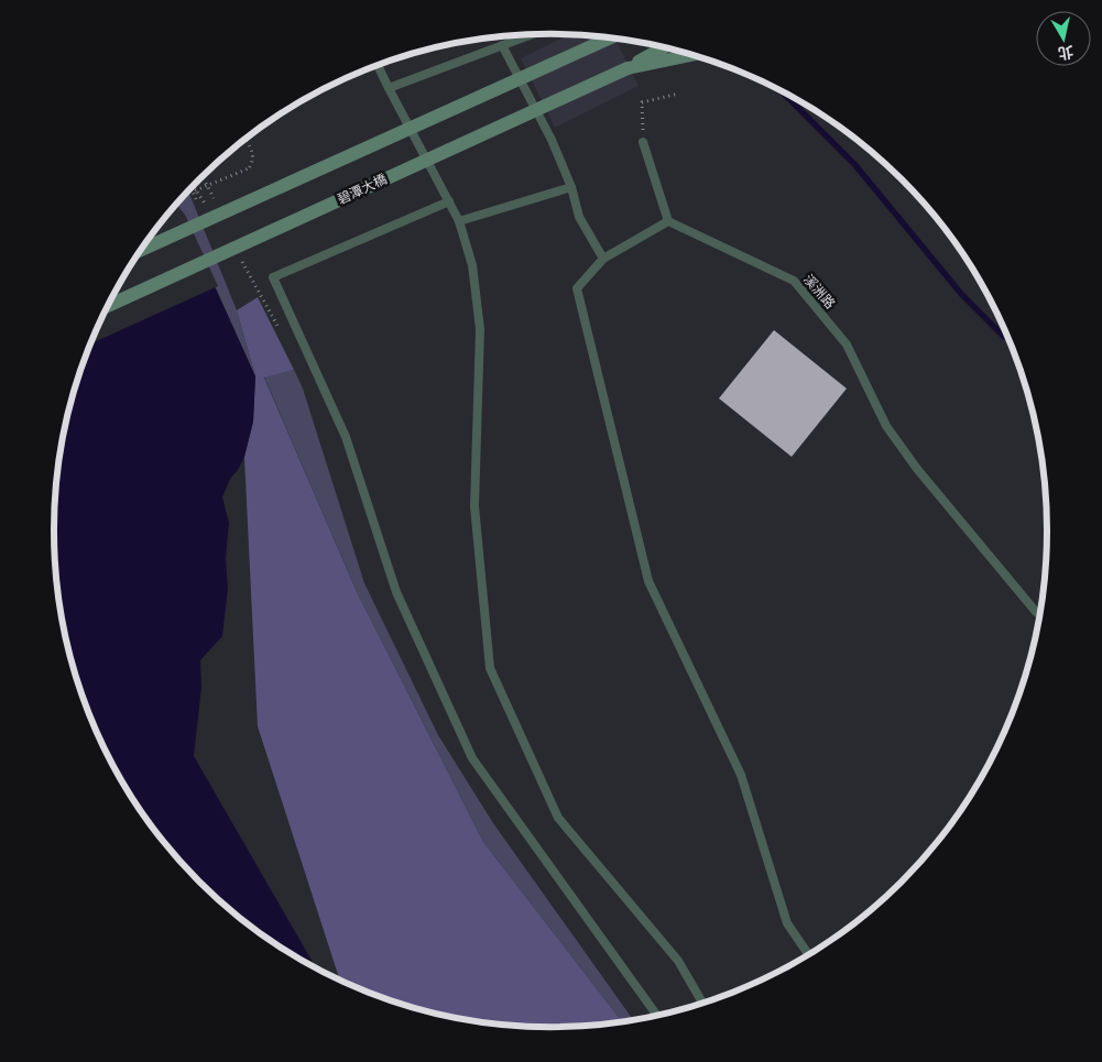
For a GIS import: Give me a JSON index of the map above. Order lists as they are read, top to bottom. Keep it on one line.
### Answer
{"streets":{"main road":["碧潭大橋"],"lane":["溪洲路"]},"north":"bottom"}
